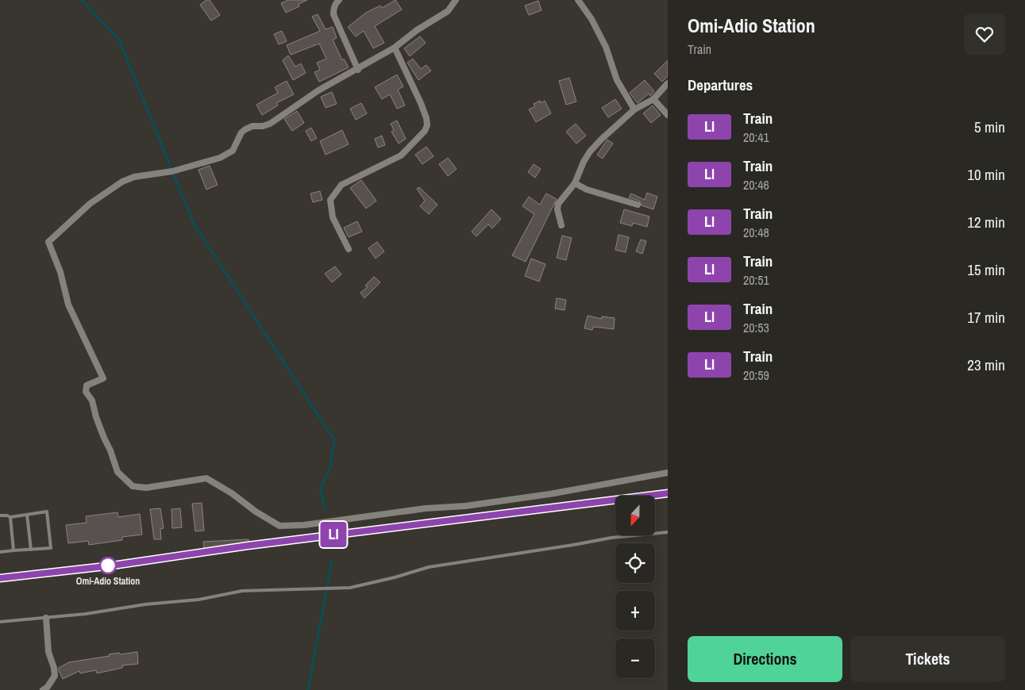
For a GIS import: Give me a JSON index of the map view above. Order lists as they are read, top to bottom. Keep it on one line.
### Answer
{"places":["Omi-Adio Station"],"north":"bottom","page":{"on_map":"LI","heading":[["Omi-Adio Station","Train"],"Departures"],"list":[{"mark":"LI","name":"Train","note":"20:41","value":"5 min"},{"mark":"LI","name":"Train","note":"20:46","value":"10 min"},{"mark":"LI","name":"Train","note":"20:48","value":"12 min"},{"mark":"LI","name":"Train","note":"20:51","value":"15 min"},{"mark":"LI","name":"Train","note":"20:53","value":"17 min"},{"mark":"LI","name":"Train","note":"20:59","value":"23 min"}],"map_buttons":["+","−"],"buttons":["Directions","Tickets"]}}
